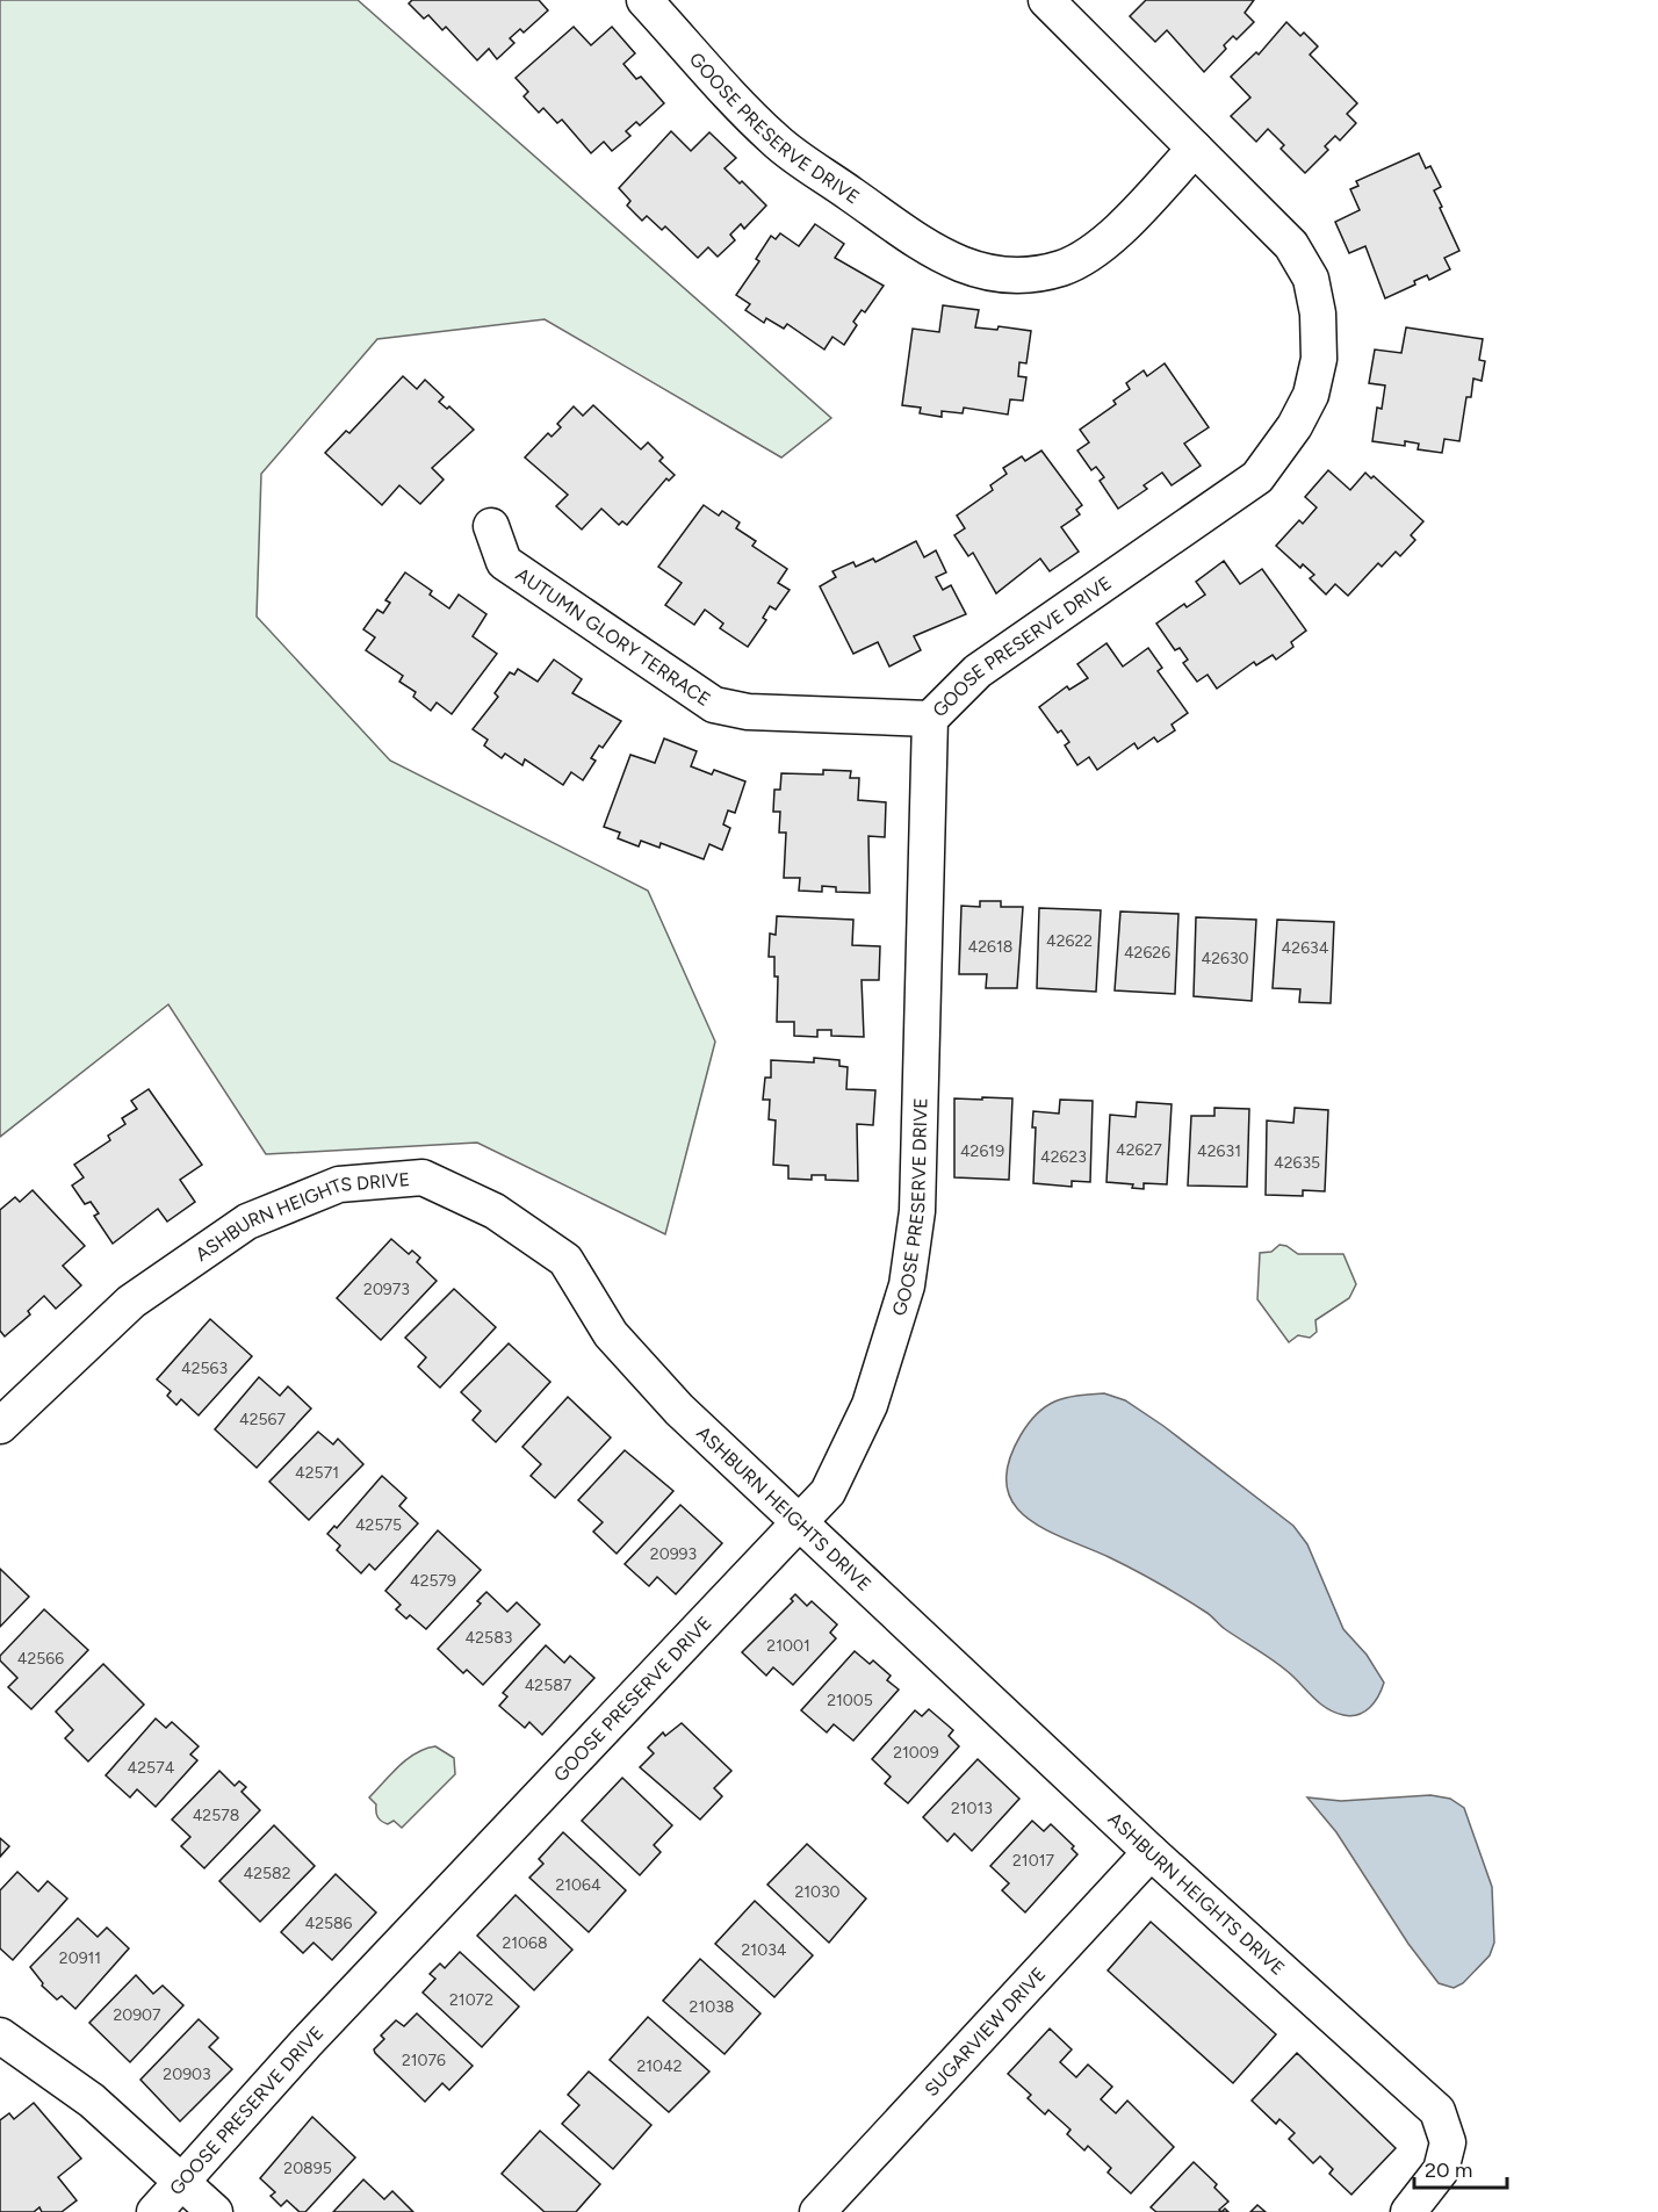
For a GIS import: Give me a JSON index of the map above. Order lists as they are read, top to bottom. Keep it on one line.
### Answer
{"streets":{"street":["GOOSE PRESERVE DRIVE","AUTUMN GLORY TERRACE","ASHBURN HEIGHTS DRIVE","SUGARVIEW DRIVE"]},"crossings":[["GOOSE PRESERVE DRIVE","AUTUMN GLORY TERRACE"],["GOOSE PRESERVE DRIVE","ASHBURN HEIGHTS DRIVE"],["ASHBURN HEIGHTS DRIVE","SUGARVIEW DRIVE"]],"house_numbers":["42622","42618","42634","42626","42630","42627","42619","42631","42623","42635","20973","42563","42567","42571","42575","20993","42579","42583","21001","42566","42587","21005","21009","42574","21013","42578","21017","42582","21064","21030","42586","21068","21034","20911","21072","21038","20907","21076","21042","20903","20895"],"scale_bar":"20 m"}
